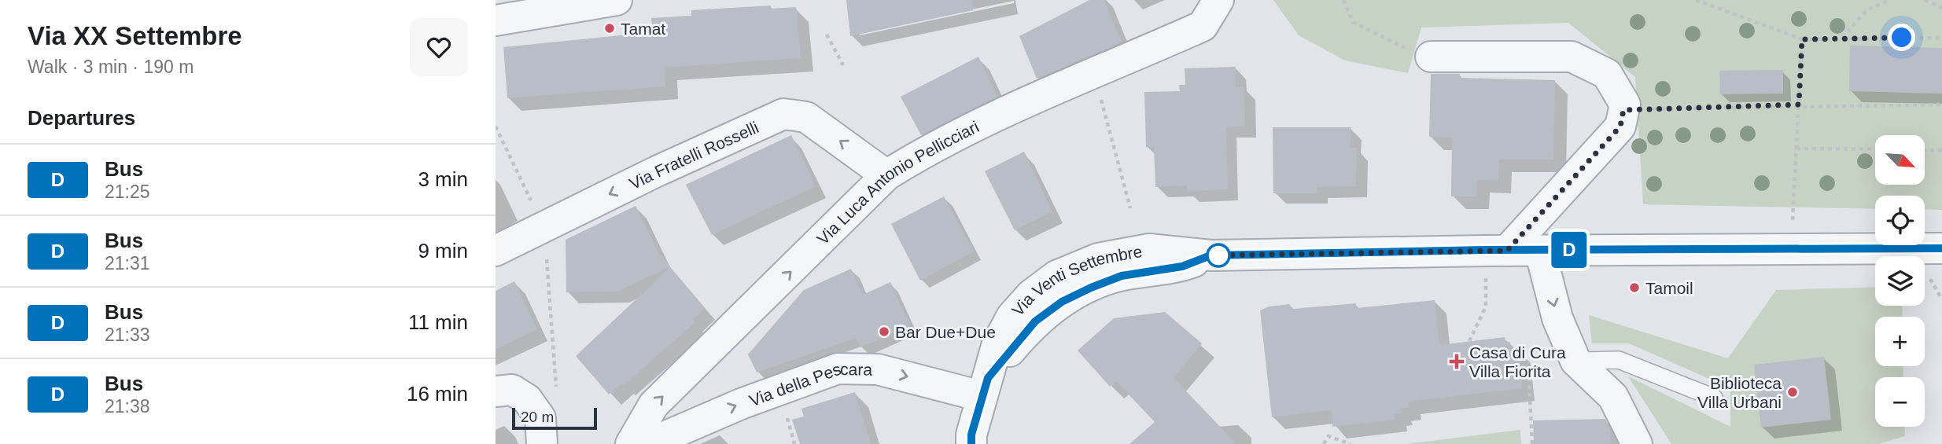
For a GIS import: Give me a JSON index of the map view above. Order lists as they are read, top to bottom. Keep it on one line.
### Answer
{"streets":{"street":["Via Fratelli Rosselli","Via Luca Antonio Pellicciari","Via Venti Settembre","Via della Pescara"]},"crossings":[["Via Fratelli Rosselli","Via Luca Antonio Pellicciari"],["Via Venti Settembre","Via della Pescara"]],"one_way":["Via Luca Antonio Pellicciari","Via della Pescara"],"places":{"other":["Tamat","Tamoil","Bar Due+Due","Biblioteca Villa Urbani"],"health":["Casa di Cura Villa Fiorita"]},"lines":["bus line D"],"scale_bar":"20 m","north":"bottom right","page":{"heading":[["Via XX Settembre","Walk · 3 min · 190 m"],"Departures"],"on_map":"D","map_buttons":["+","−"],"list":[{"mark":"D","name":"Bus","note":"21:25","value":"3 min"},{"mark":"D","name":"Bus","note":"21:31","value":"9 min"},{"mark":"D","name":"Bus","note":"21:33","value":"11 min"},{"mark":"D","name":"Bus","note":"21:38","value":"16 min"}],"scale":"20 m"}}
